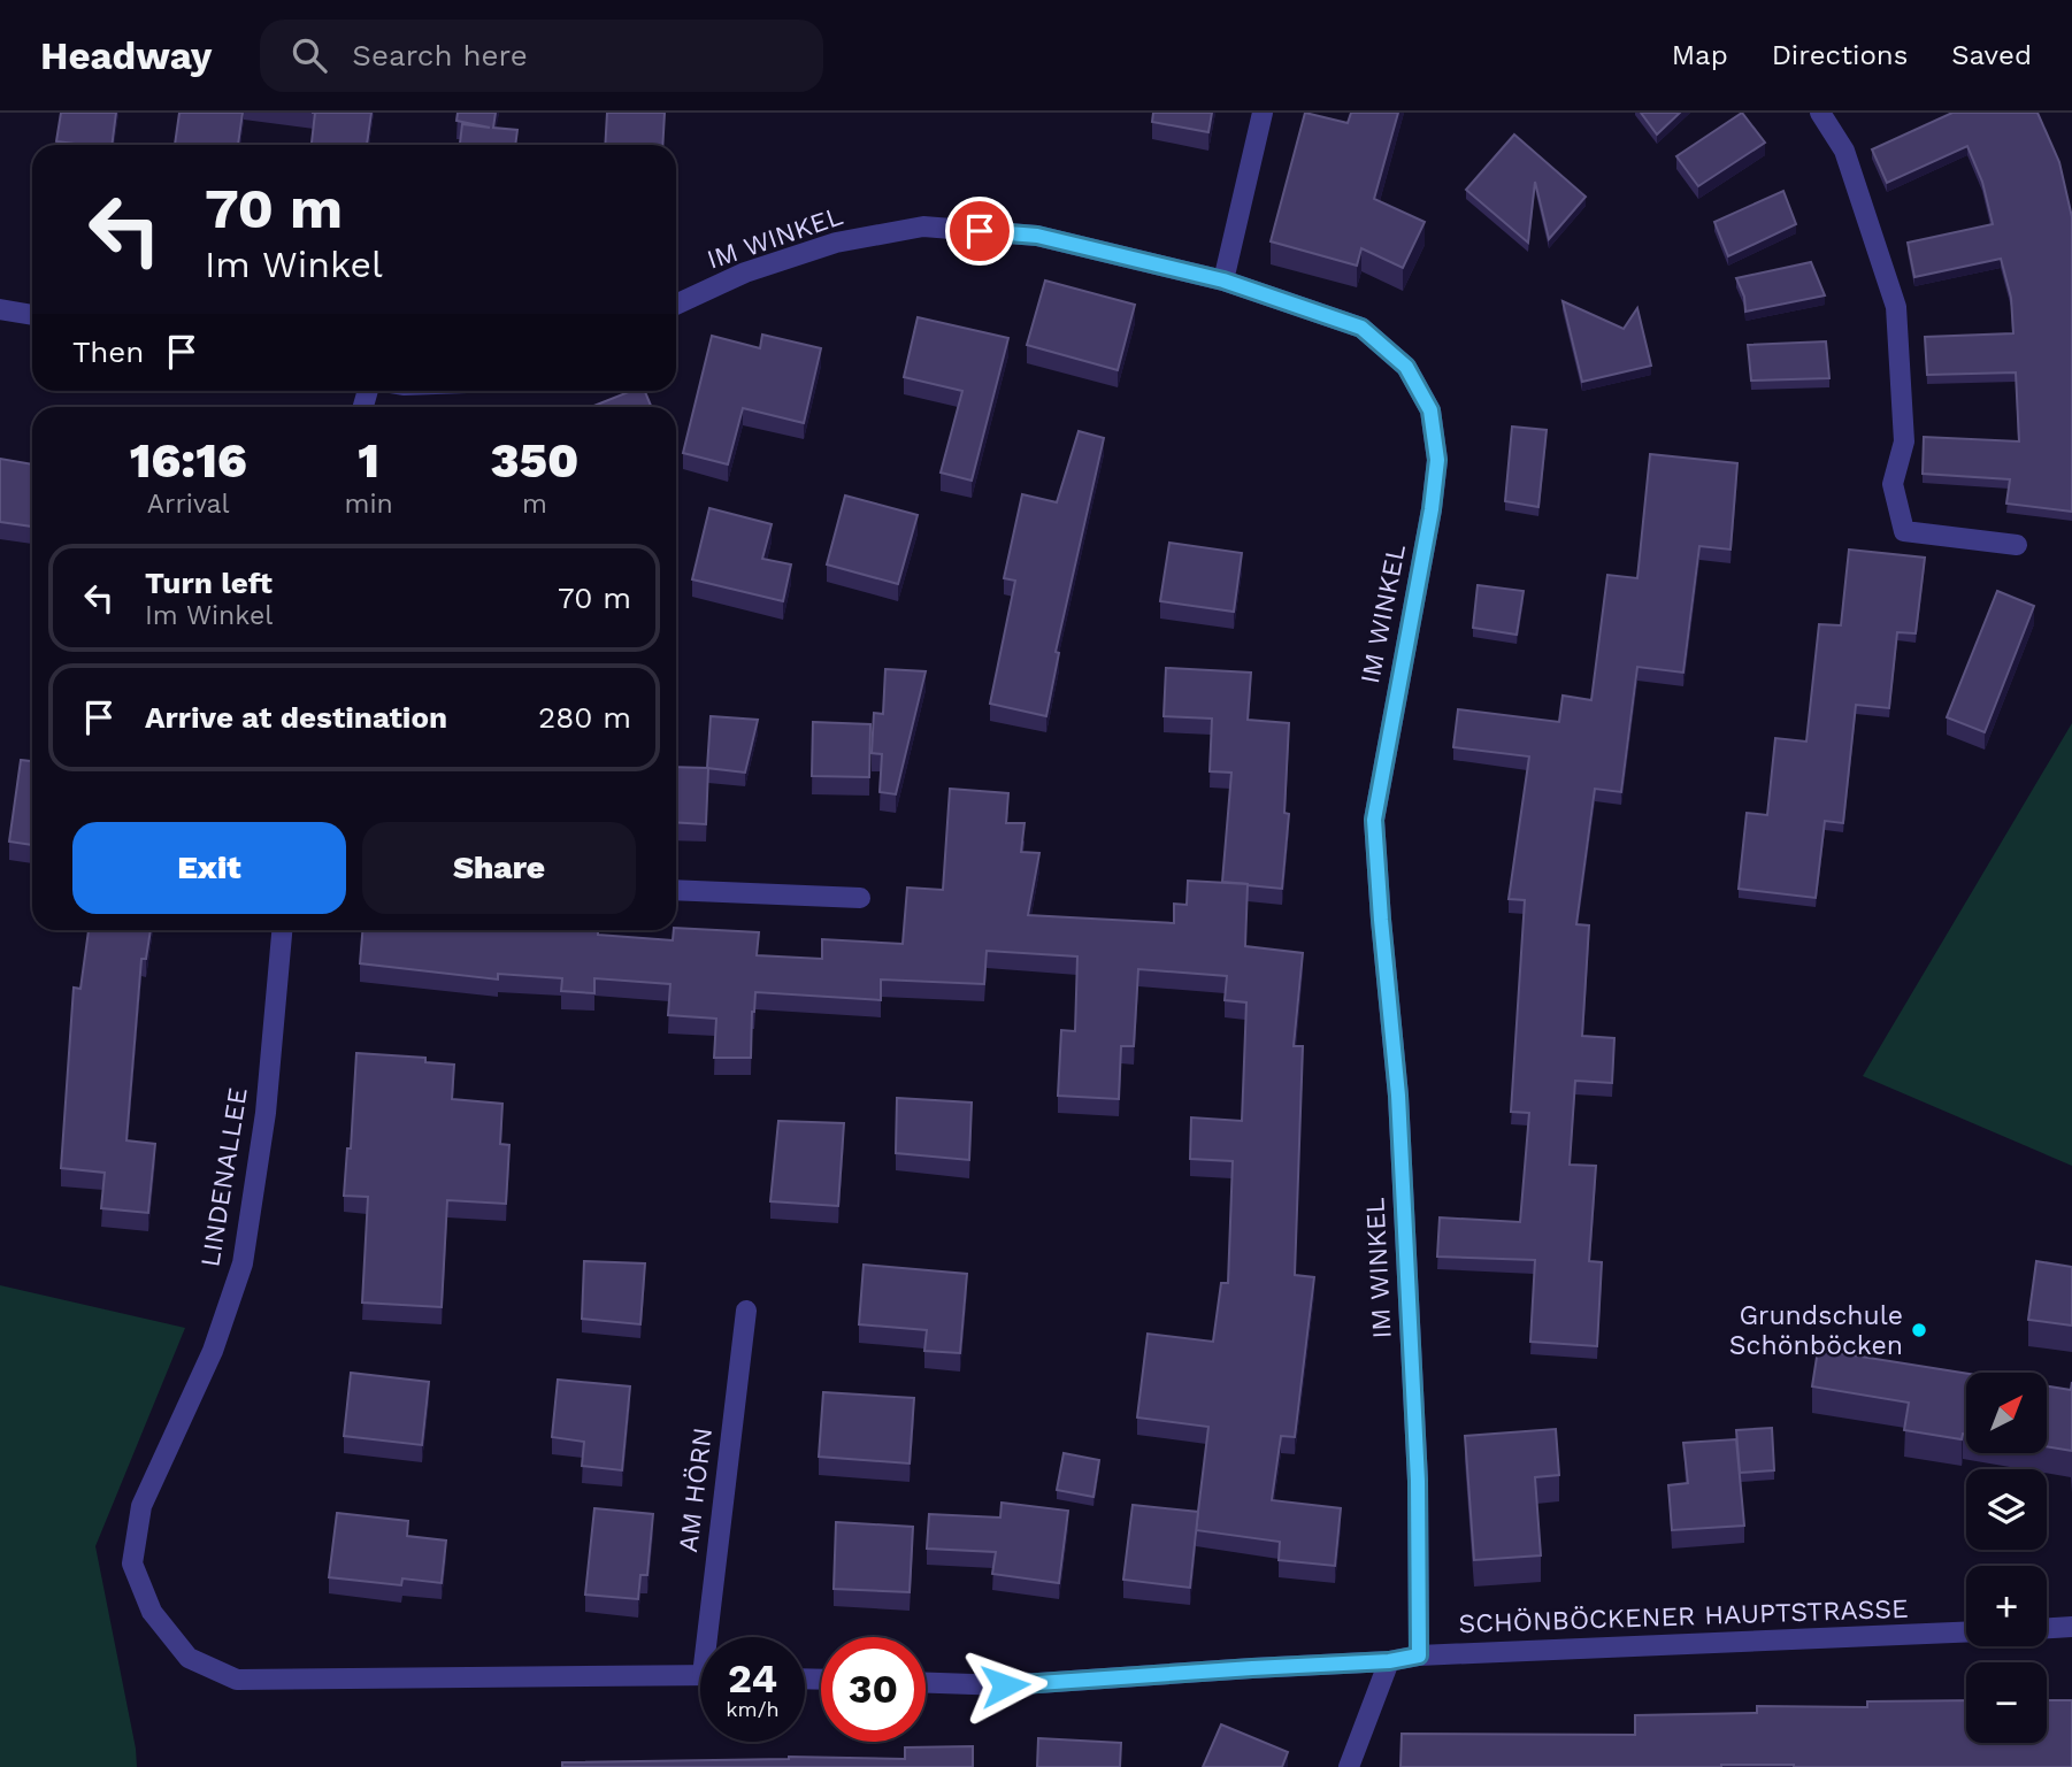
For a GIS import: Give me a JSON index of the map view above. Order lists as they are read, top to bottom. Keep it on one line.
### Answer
{"streets":{"street":["IM WINKEL","LINDENALLEE","AM HÖRN","SCHÖNBÖCKENER HAUPTSTRASSE"]},"crossings":[["IM WINKEL","SCHÖNBÖCKENER HAUPTSTRASSE"]],"places":["Grundschule Schönböcken"],"north":"top right","page":{"header":"Headway","search":"Search here","nav":["Map","Directions","Saved"],"turn":["70 m","Im Winkel"],"then":"Then","eta":["16:16","Arrival","1","min","350","m"],"list":[{"name":"Turn left","note":"Im Winkel","value":"70 m"},{"name":"Arrive at destination","value":"280 m"}],"buttons":["Exit","Share"],"map_buttons":["+","−"],"speed":"24 km/h","limit":"30"}}
